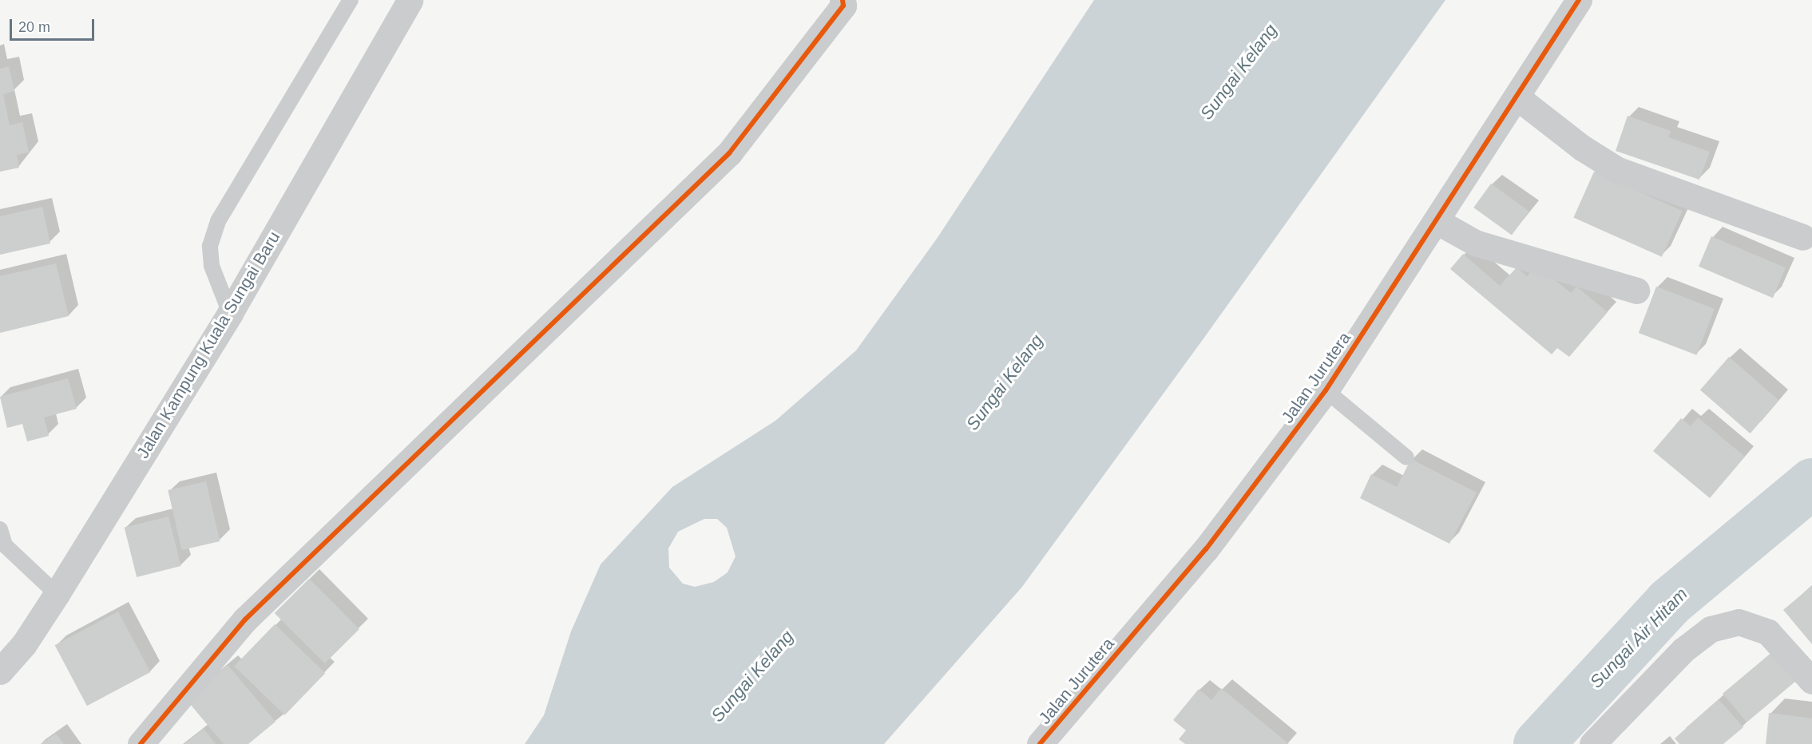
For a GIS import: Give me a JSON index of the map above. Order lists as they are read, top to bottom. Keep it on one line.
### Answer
{"streets":{"street":["Jalan Kampung Kuala Sungai Baru","Jalan Jurutera"]},"water":["Sungai Kelang","Sungai Air Hitam"],"scale_bar":"20 m"}
